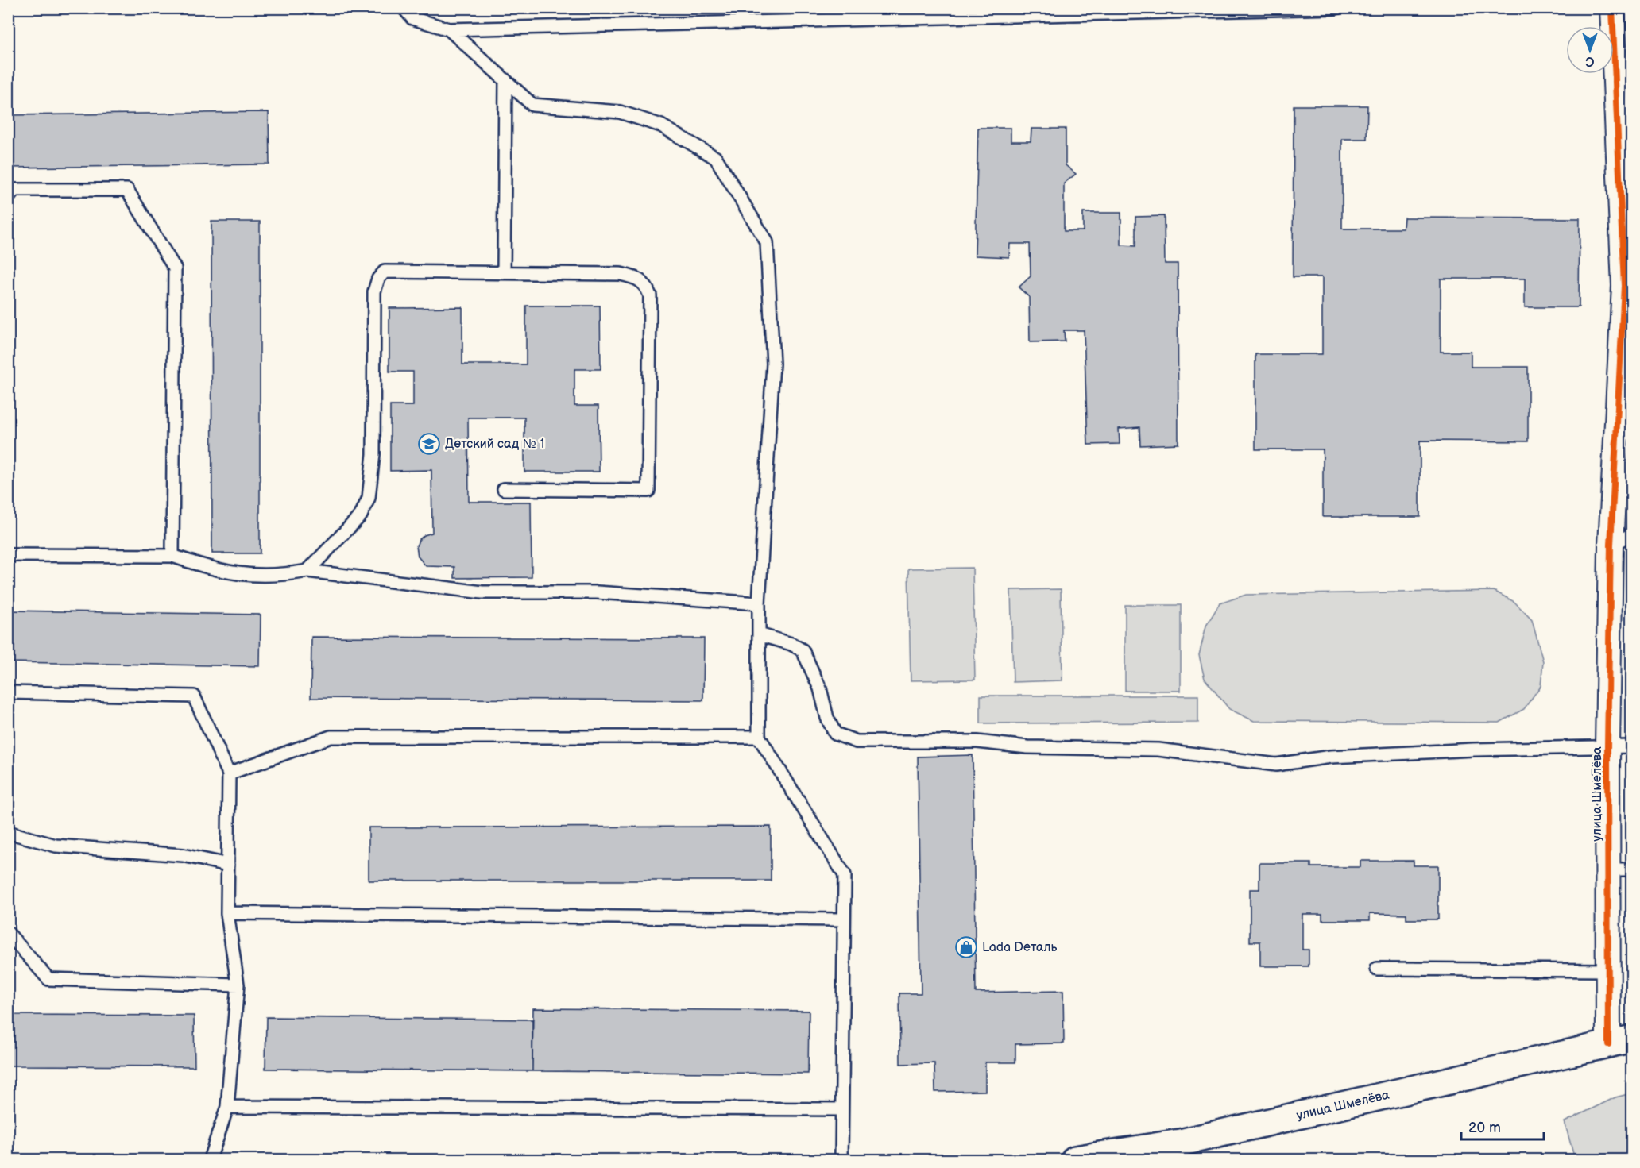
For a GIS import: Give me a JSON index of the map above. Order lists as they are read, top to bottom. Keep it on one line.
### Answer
{"streets":{"main road":["улица Шмелёва"]},"places":{"school or university":["Детский сад № 1"],"shop":["Lada Dеталь"]},"scale_bar":"20 m","north":"bottom"}
